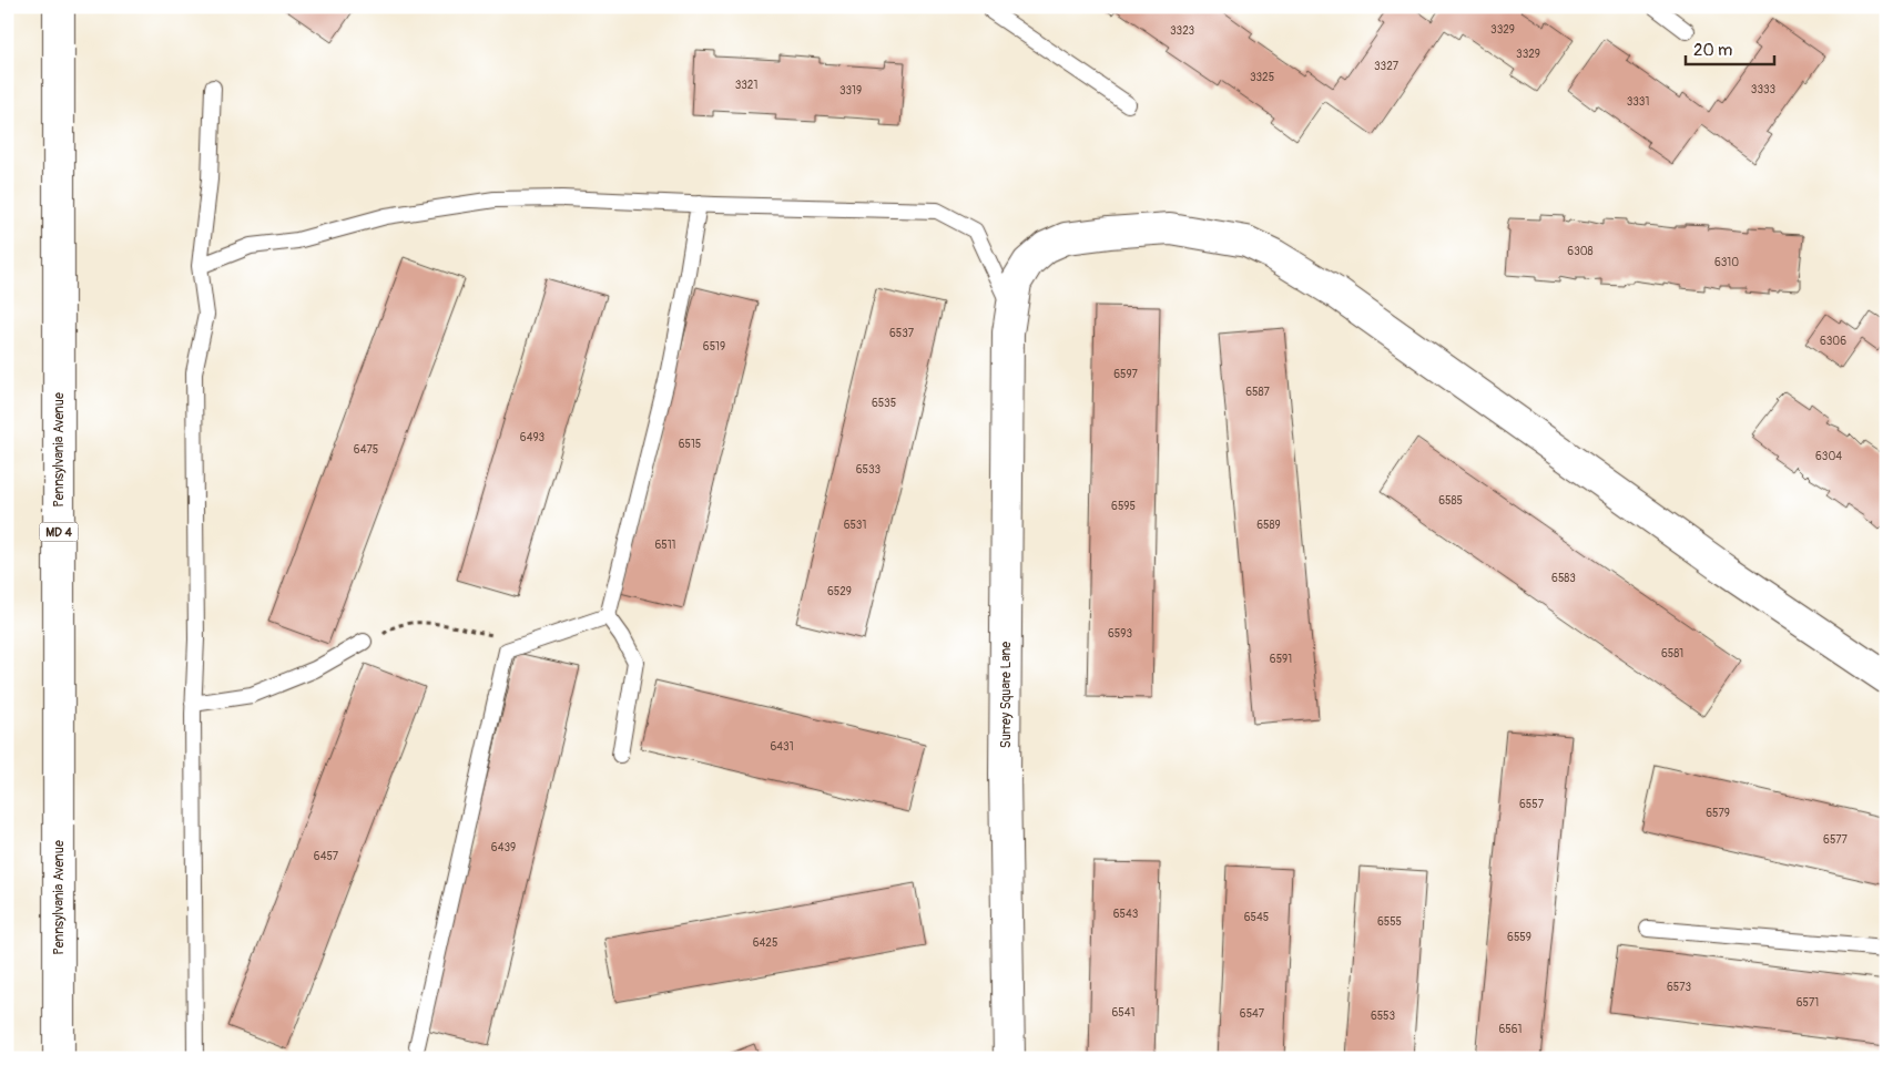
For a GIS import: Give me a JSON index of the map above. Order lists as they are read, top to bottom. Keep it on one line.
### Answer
{"streets":{"main road":["Pennsylvania Avenue","MD 4","Surrey Square Lane"]},"house_numbers":["3329","3323","3329","3327","3325","3321","3333","3319","3331","6308","6310","6537","6306","6519","6597","6587","6535","6493","6515","6475","6304","6533","6585","6595","6531","6589","6511","6583","6529","6593","6581","6591","6431","6557","6579","6577","6439","6457","6543","6545","6555","6559","6425","6573","6571","6541","6547","6553","6561"],"scale_bar":"20 m"}
